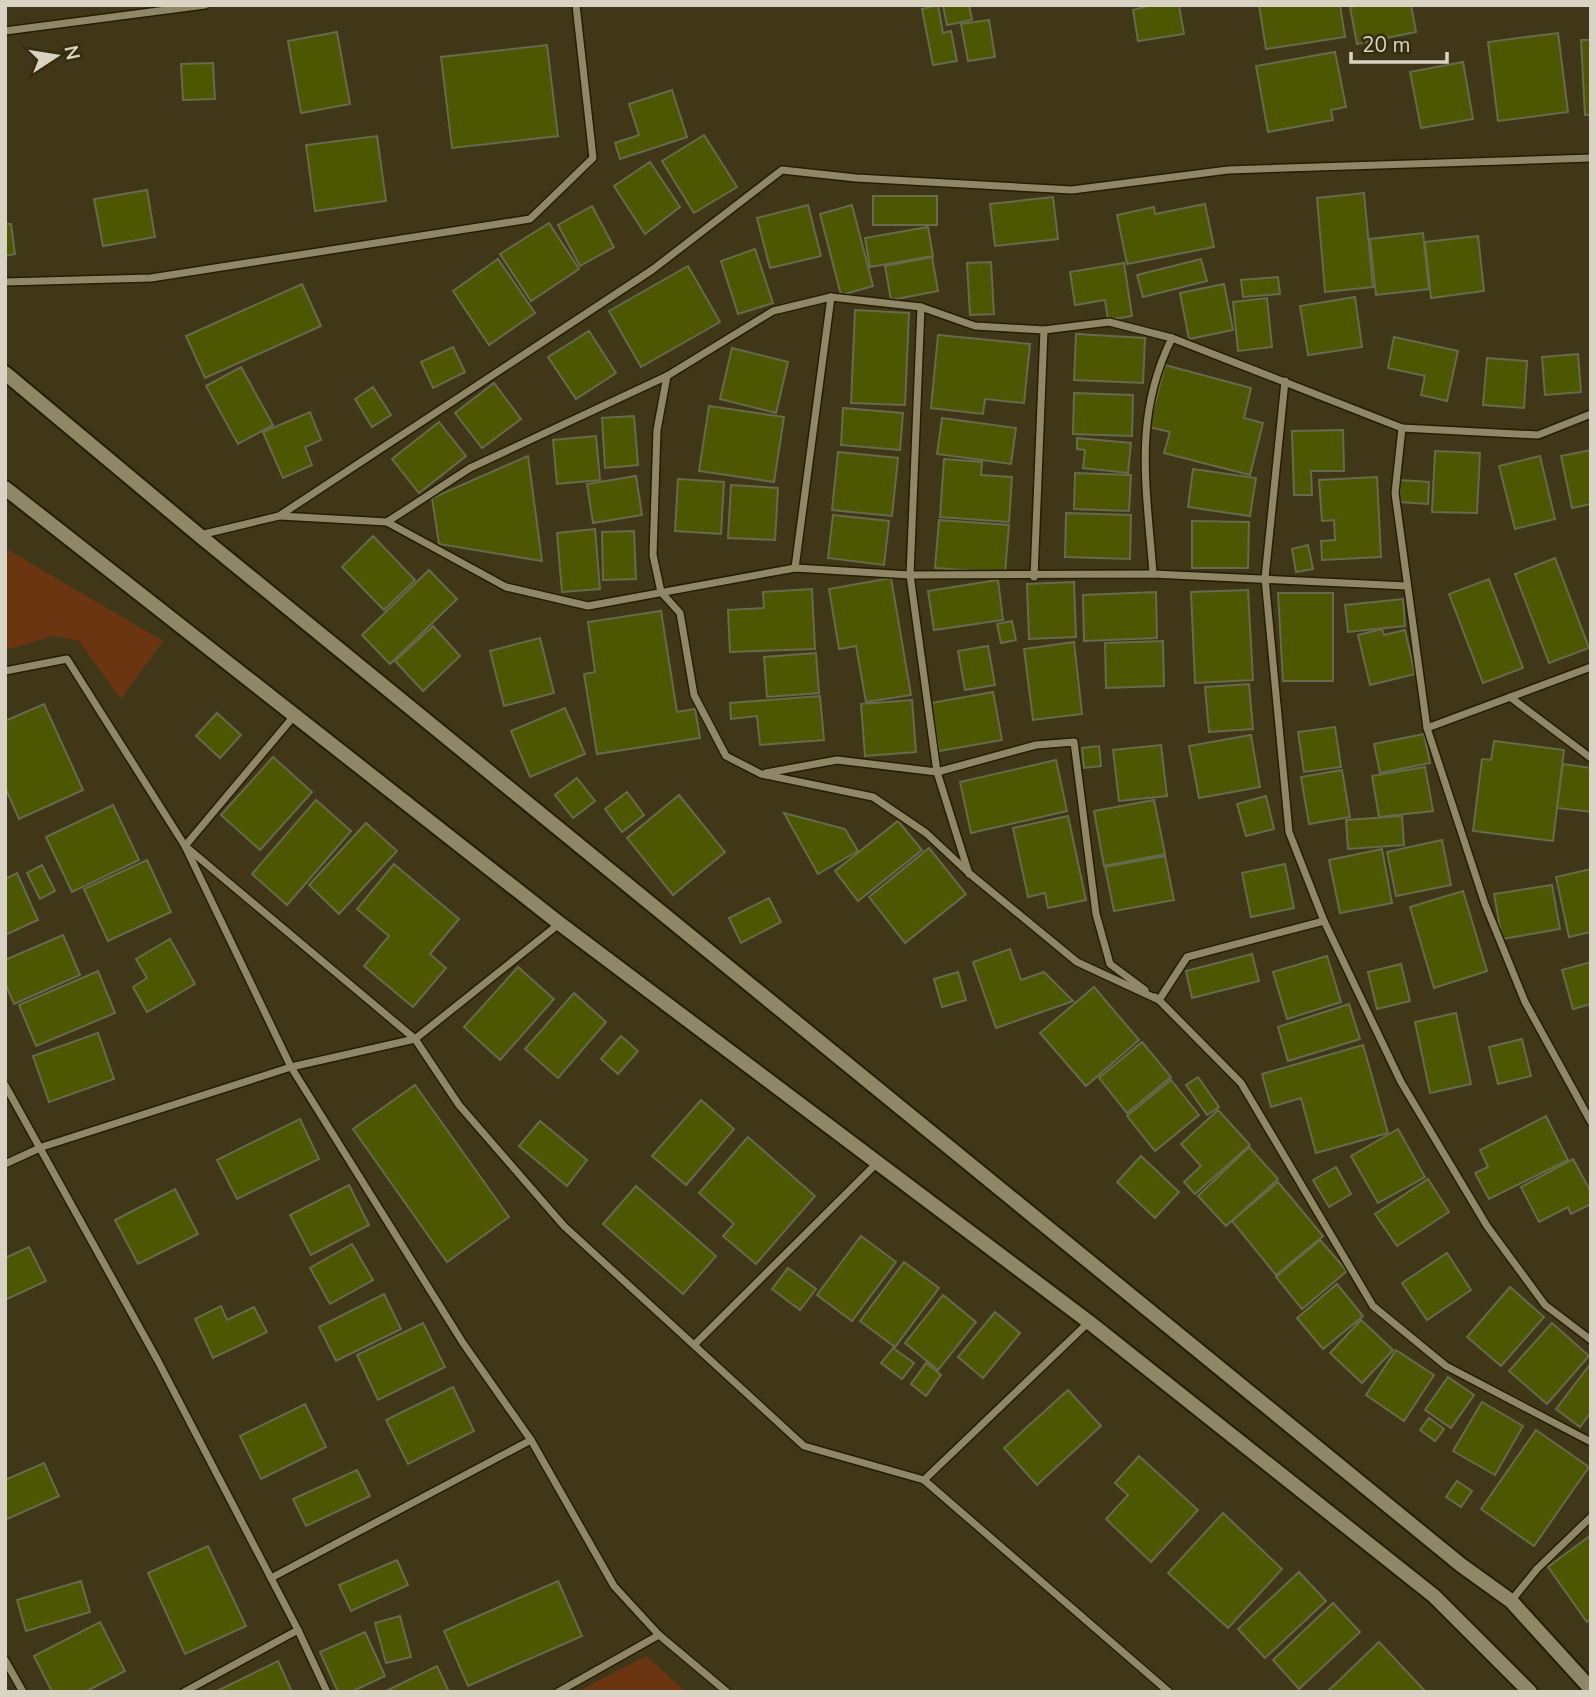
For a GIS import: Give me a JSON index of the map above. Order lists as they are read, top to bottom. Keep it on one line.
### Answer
{"scale_bar":"20 m","north":"right"}
